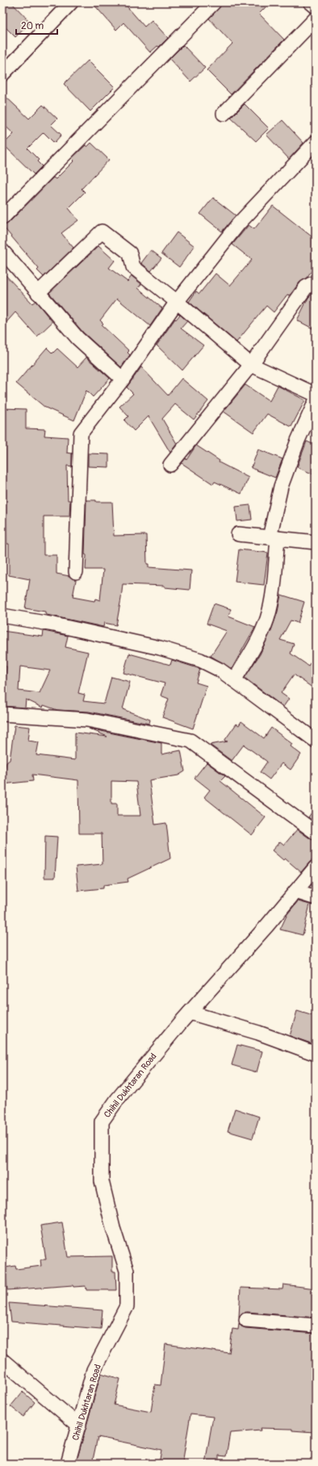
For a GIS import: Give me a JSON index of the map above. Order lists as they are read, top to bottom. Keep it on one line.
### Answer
{"streets":{"street":["Chihil Dukhtaran Road"]},"scale_bar":"20 m"}
